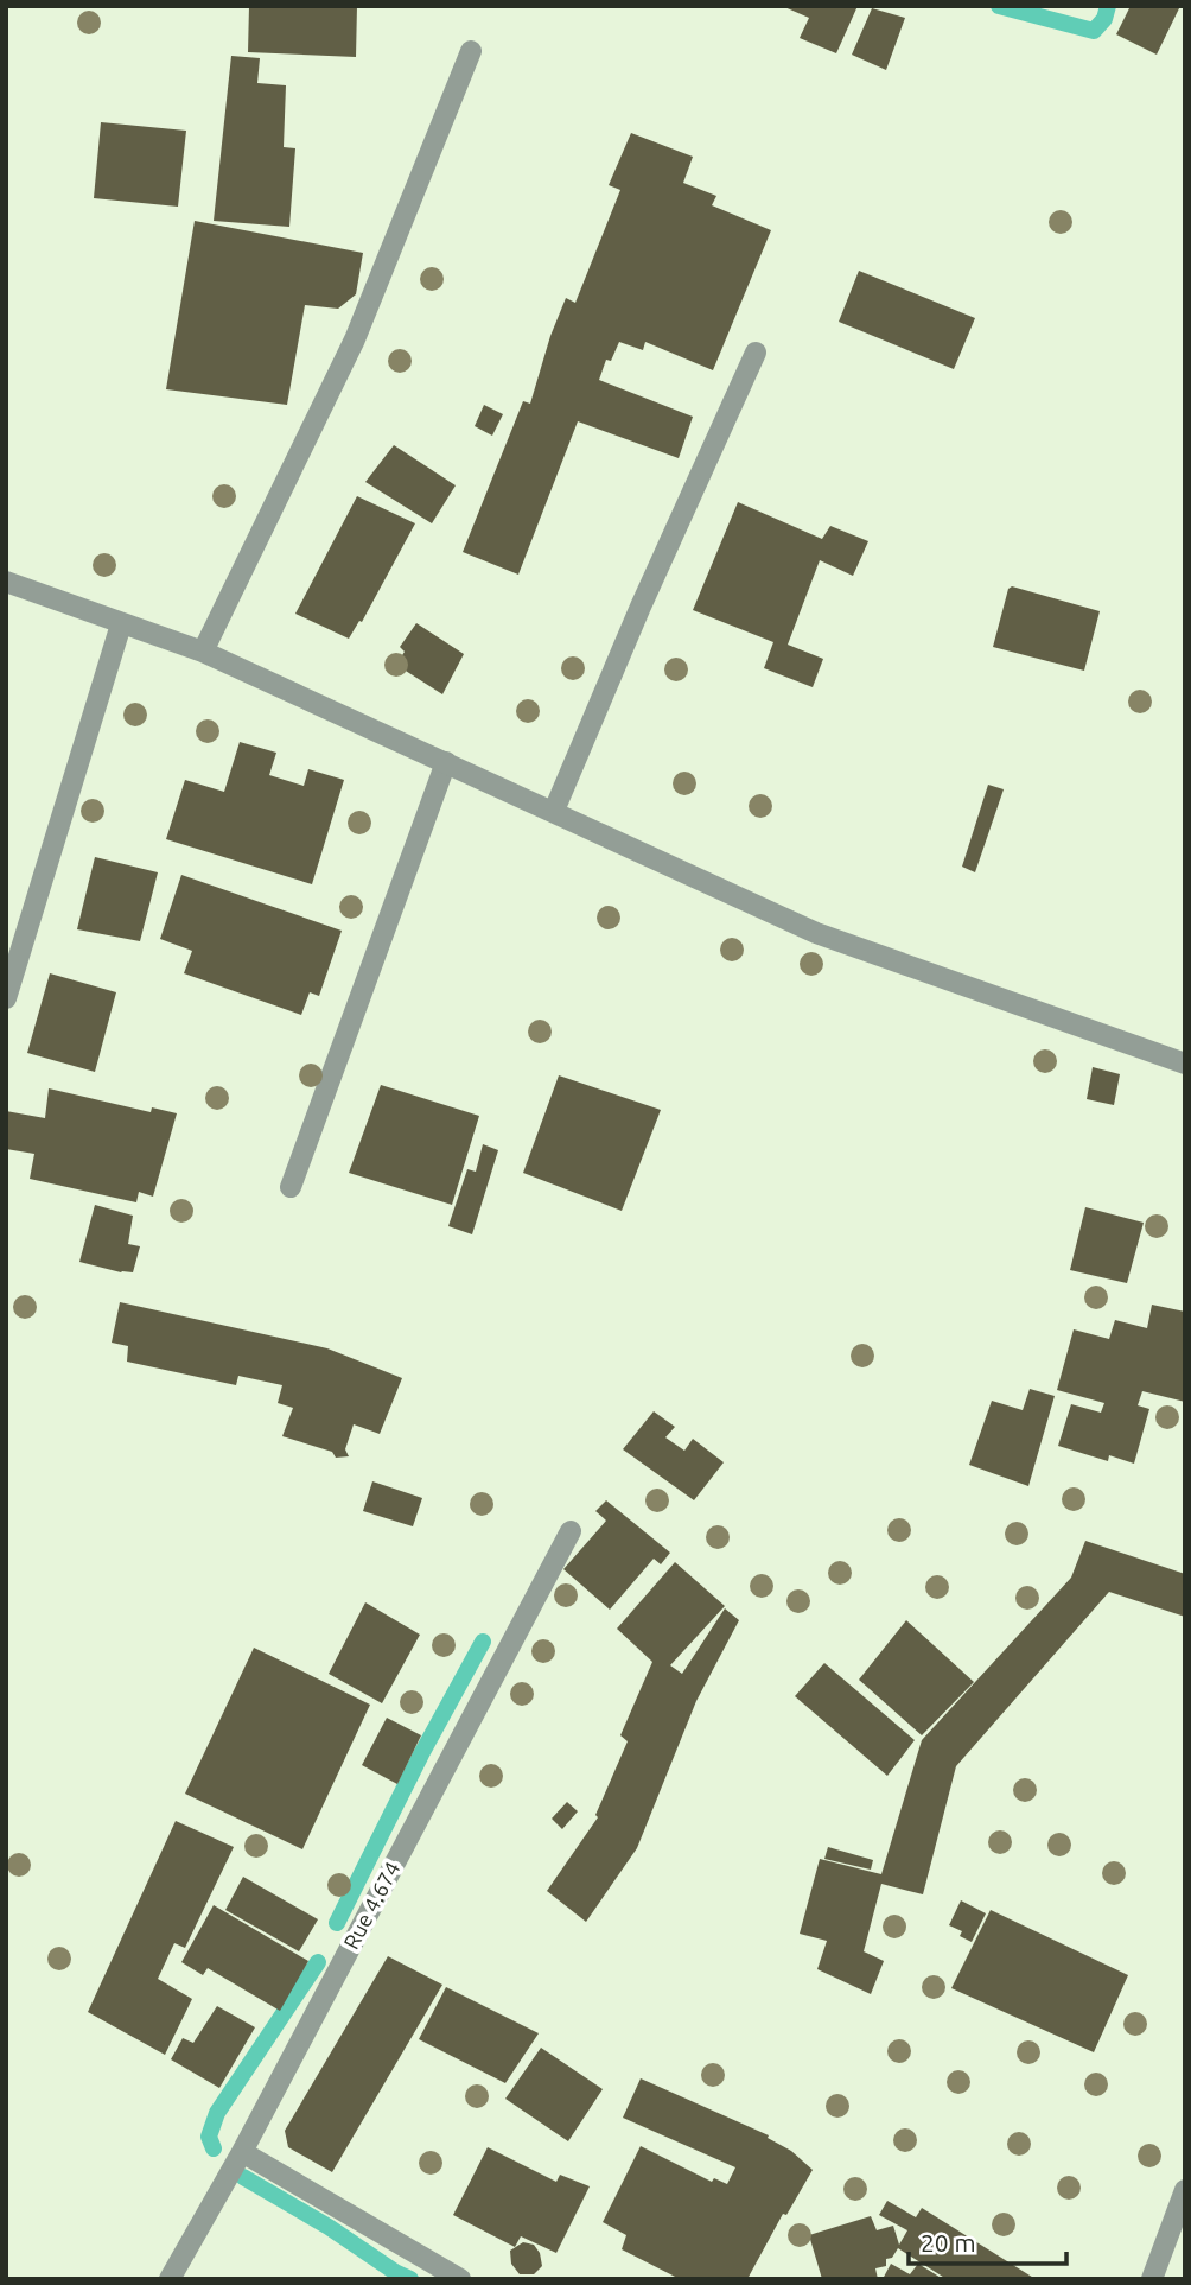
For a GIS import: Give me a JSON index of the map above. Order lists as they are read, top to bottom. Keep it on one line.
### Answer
{"streets":{"street":["Rue 4.674"]},"scale_bar":"20 m"}
